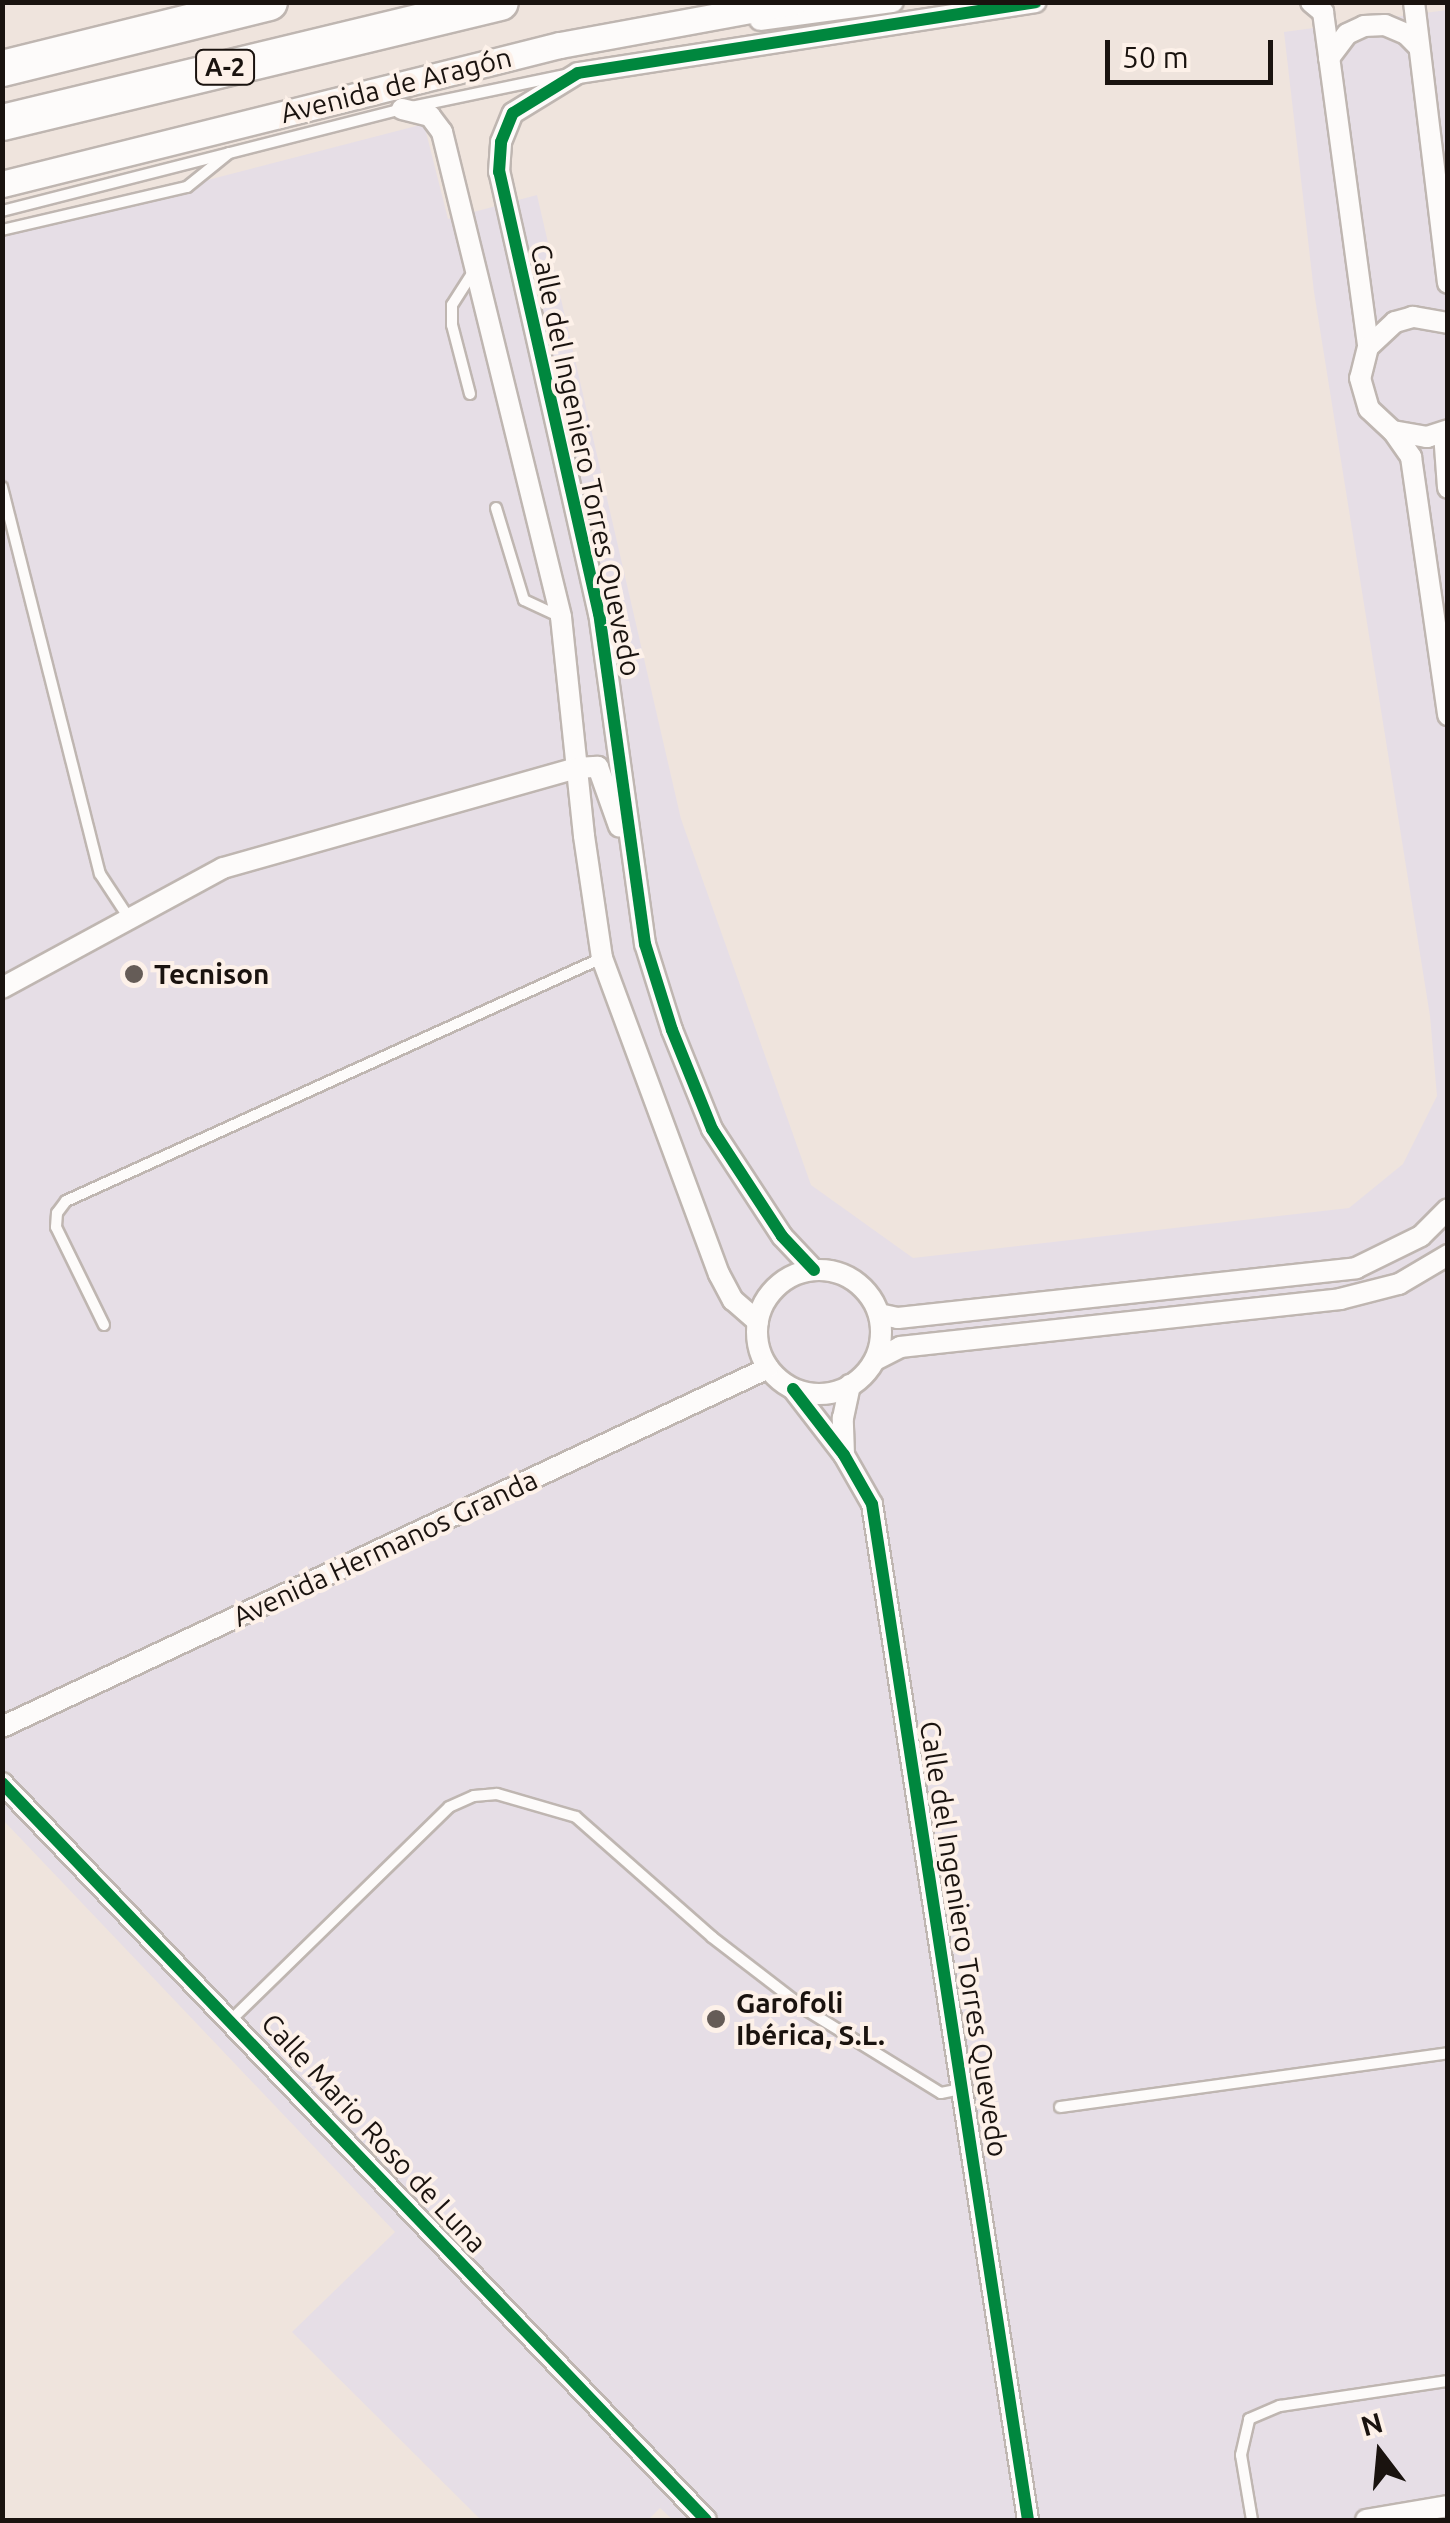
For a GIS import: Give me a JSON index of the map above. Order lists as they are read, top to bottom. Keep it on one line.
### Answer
{"streets":{"highway":["A-2"],"street":["Avenida de Aragón","Calle del Ingeniero Torres Quevedo","Avenida Hermanos Granda","Calle Mario Roso de Luna"]},"crossings":[["Calle del Ingeniero Torres Quevedo","Avenida Hermanos Granda"]],"places":["Tecnison","Garofoli Ibérica, S.L."],"scale_bar":"50 m","north":"top"}
